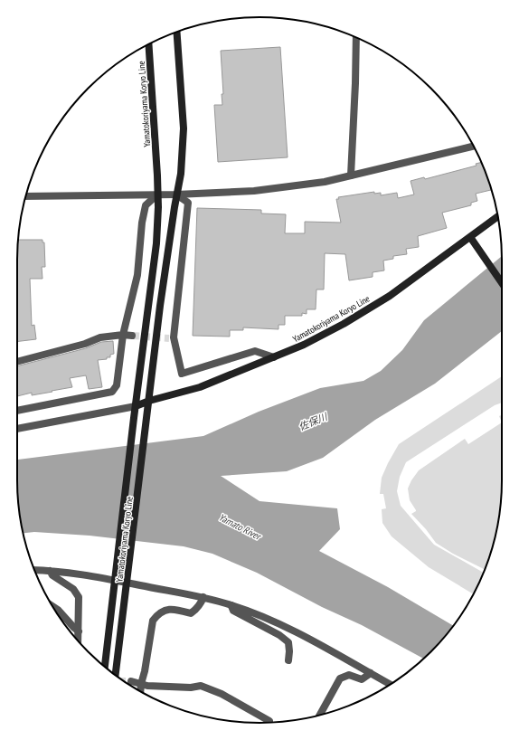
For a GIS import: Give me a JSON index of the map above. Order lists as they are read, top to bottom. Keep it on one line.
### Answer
{"streets":{"main road":["Yamatokoriyama Koryo Line"]},"water":["佐保川","Yamato River"]}
